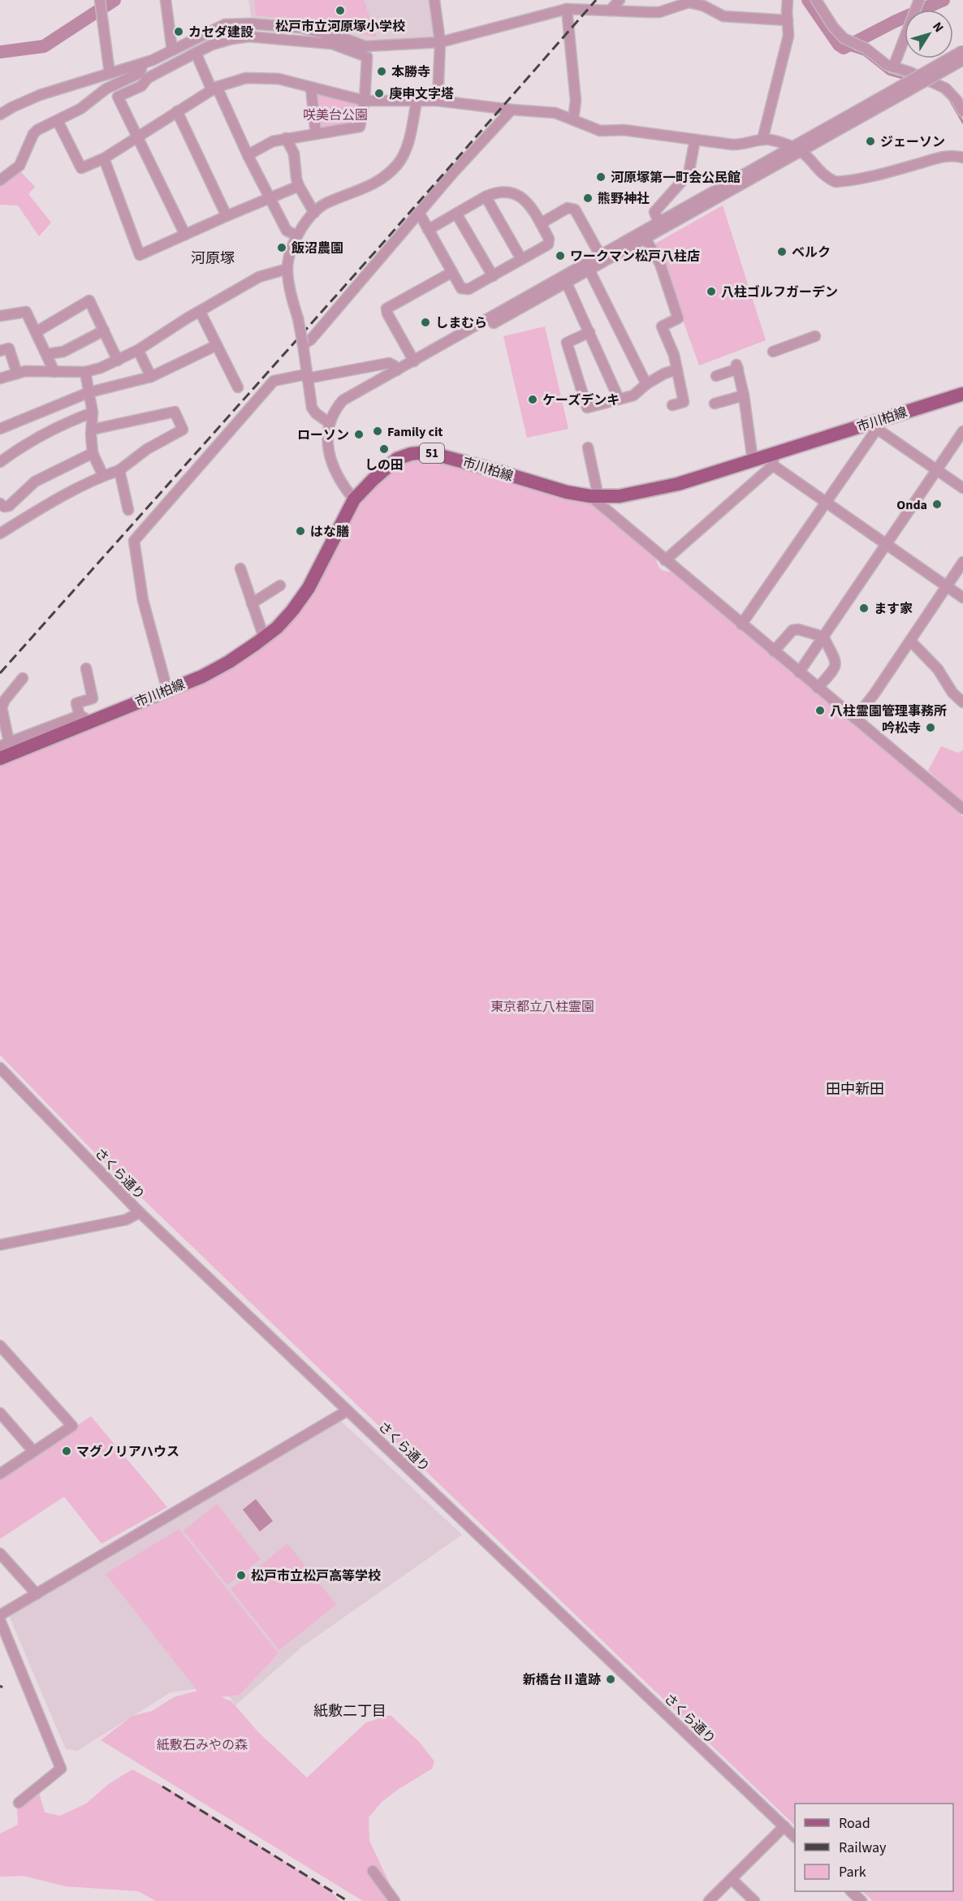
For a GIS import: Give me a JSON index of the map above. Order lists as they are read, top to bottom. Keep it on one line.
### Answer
{"streets":{"main road":["市川柏線","51"],"street":["さくら通り"]},"districts":["河原塚","田中新田","紙敷二丁目"],"parks":["咲美台公園","東京都立八柱霊園","紙敷石みやの森"],"places":["松戸市立河原塚小学校","カセダ建設","本勝寺","庚申文字塔","ジェーソン","河原塚第一町会公民館","熊野神社","飯沼農園","ベルク","ワークマン松戸八柱店","八柱ゴルフガーデン","しまむら","ケーズデンキ","Family cit","ローソン","しの田","Onda","はな膳","ます家","八柱霊園管理事務所","吟松寺","マグノリアハウス","松戸市立松戸高等学校","新橋台Ⅱ遺跡"],"legend":["Road","Railway","Park"],"north":"top right"}
